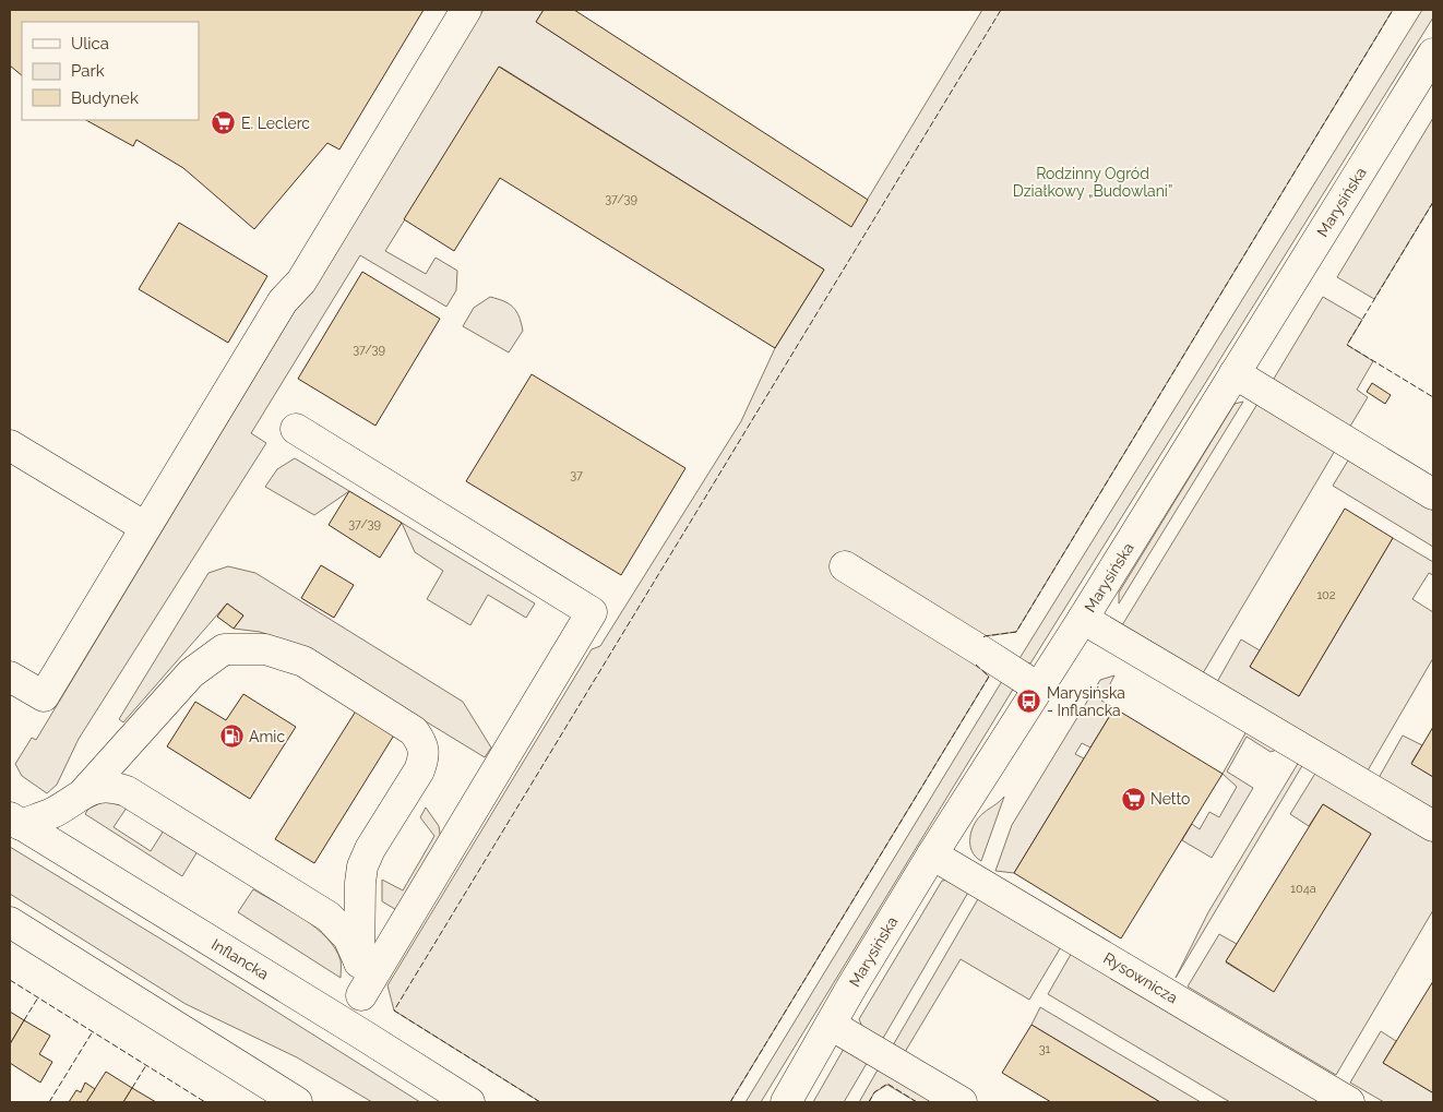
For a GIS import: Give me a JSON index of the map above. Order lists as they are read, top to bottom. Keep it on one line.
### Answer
{"streets":{"street":["Marysińska","Inflancka","Rysownicza"]},"crossings":[["Marysińska","Rysownicza"]],"parks":["Rodzinny Ogród Działkowy „Budowlani”"],"places":{"supermarket":["E. Leclerc","Netto"],"bus stop":["Marysińska - Inflancka"],"fuel station":["Amic"]},"house_numbers":["37/39","37/39","37","37/39","102","104a","31"],"legend":["Ulica","Park","Budynek"]}
